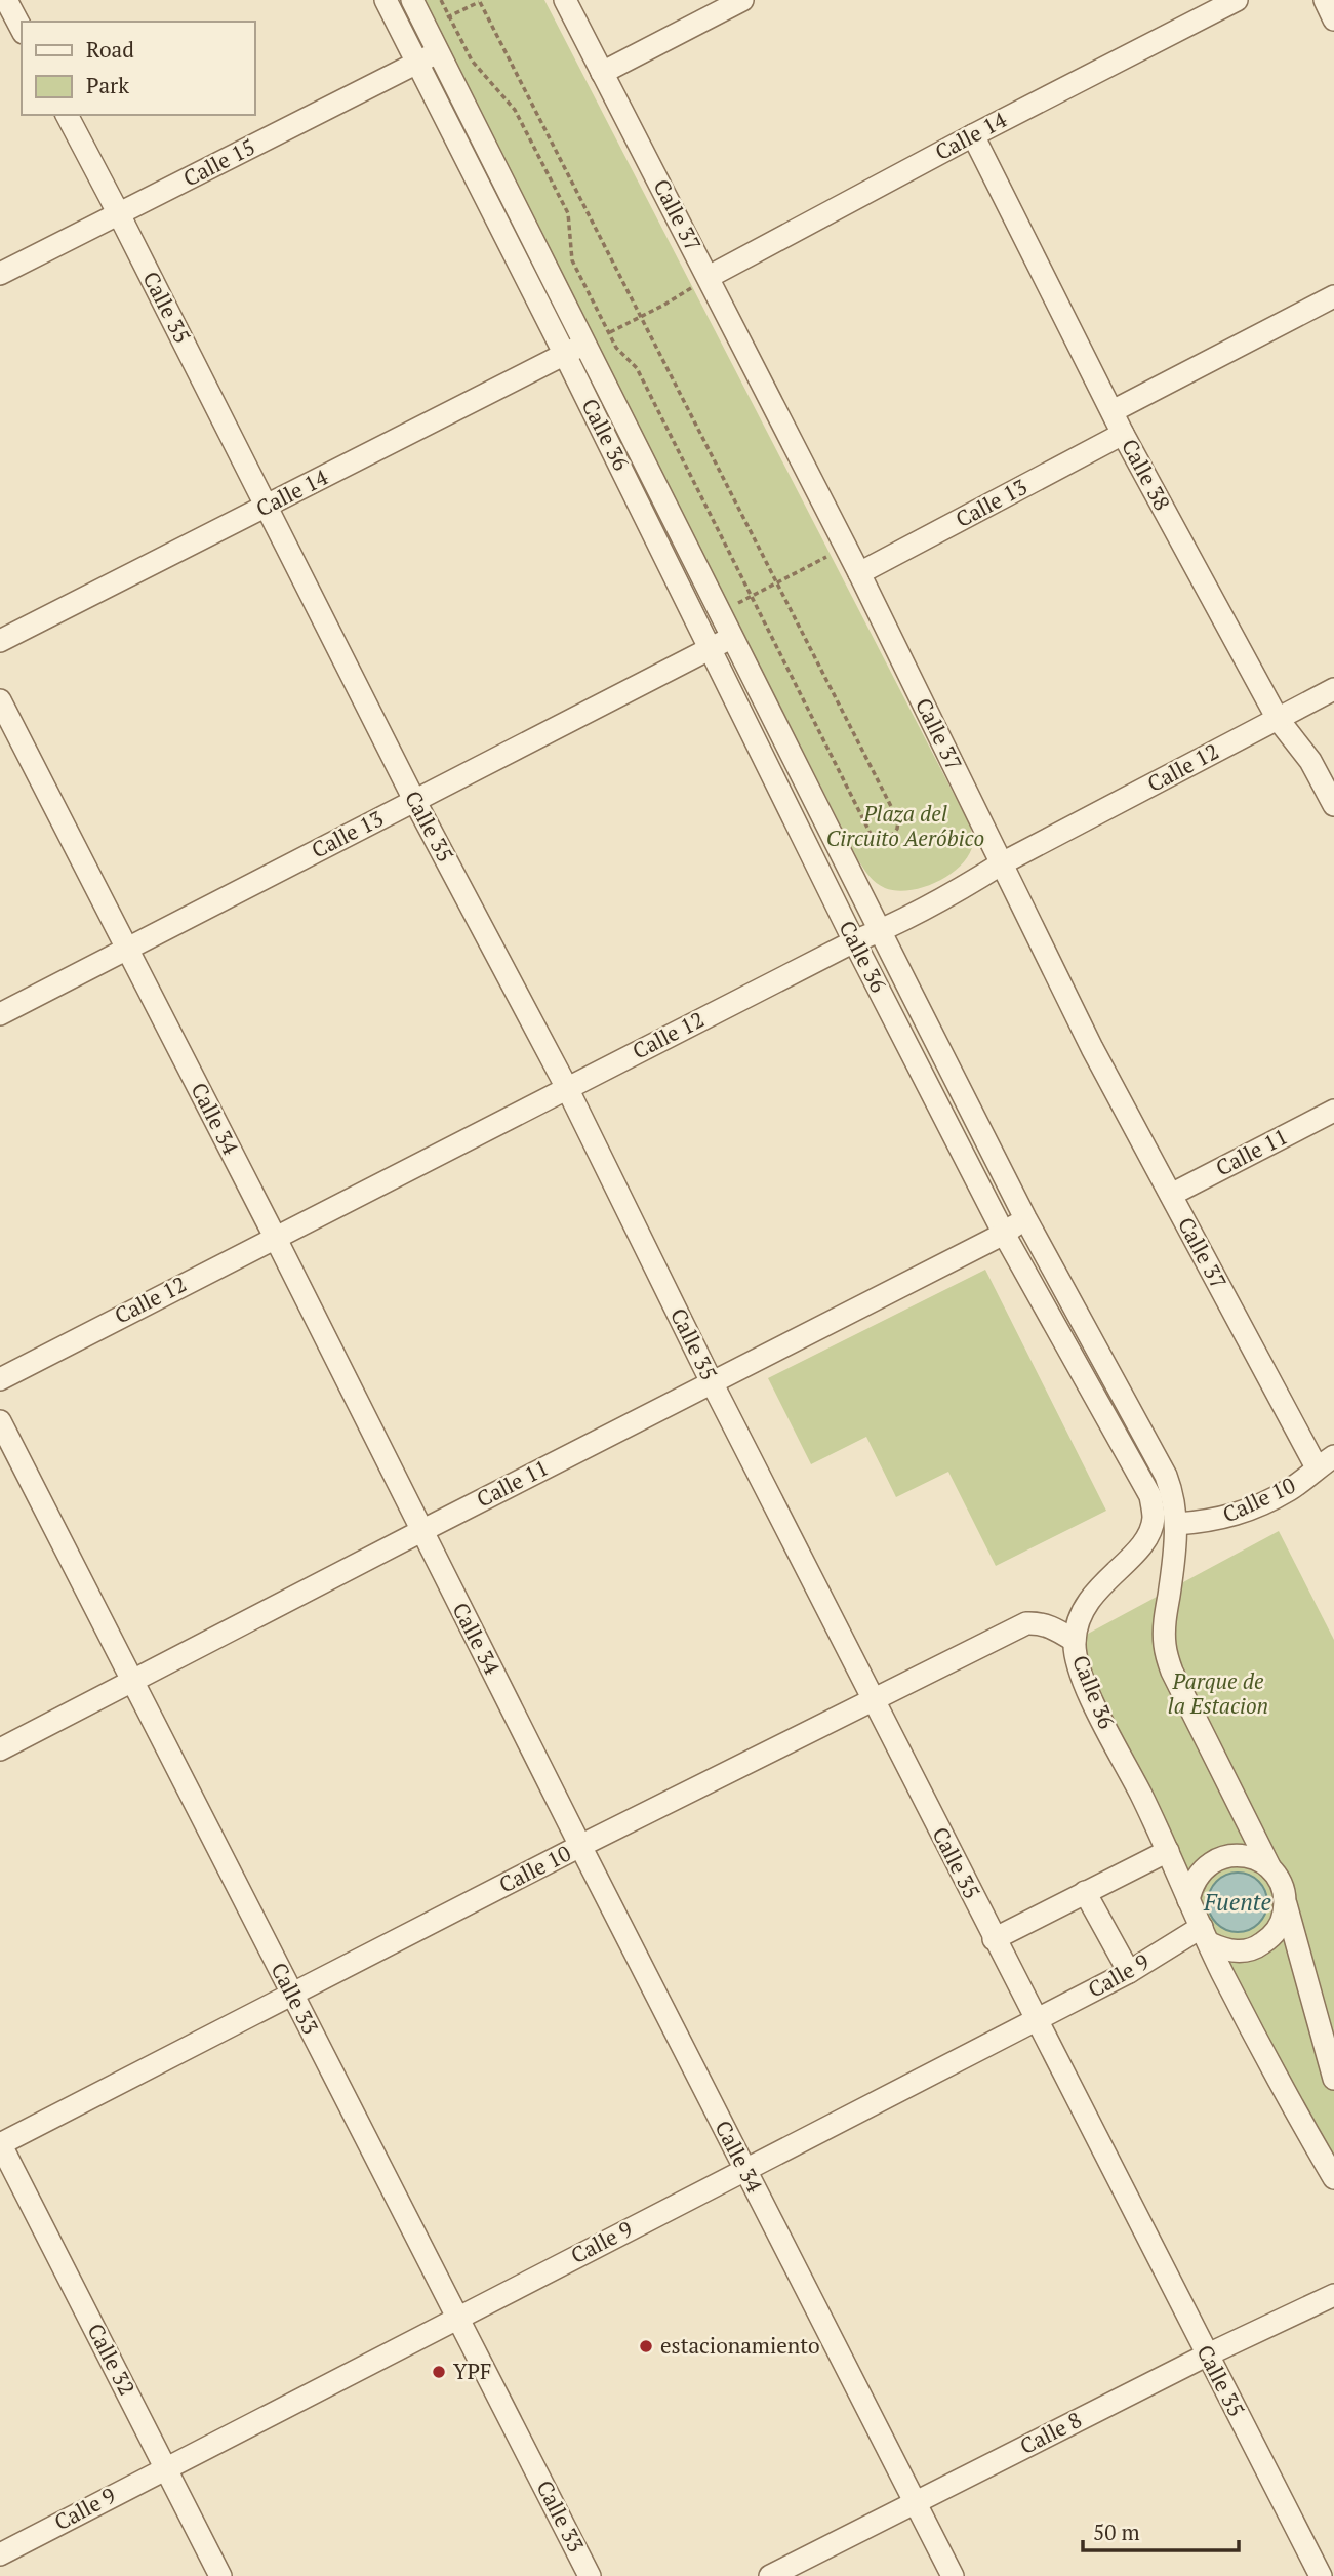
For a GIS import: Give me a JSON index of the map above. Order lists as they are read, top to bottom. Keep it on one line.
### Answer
{"streets":{"street":["Calle 14","Calle 15","Calle 37","Calle 35","Calle 36","Calle 38","Calle 13","Calle 12","Calle 34","Calle 11","Calle 10","Calle 9","Calle 33","Calle 32","Calle 8"]},"crossings":[["Calle 14","Calle 37"],["Calle 14","Calle 35"],["Calle 14","Calle 36"],["Calle 14","Calle 38"],["Calle 15","Calle 35"],["Calle 15","Calle 36"],["Calle 37","Calle 13"],["Calle 37","Calle 12"],["Calle 37","Calle 11"],["Calle 37","Calle 10"],["Calle 35","Calle 13"],["Calle 35","Calle 12"],["Calle 35","Calle 11"],["Calle 35","Calle 10"],["Calle 35","Calle 9"],["Calle 35","Calle 8"],["Calle 36","Calle 13"],["Calle 36","Calle 12"],["Calle 36","Calle 11"],["Calle 36","Calle 10"],["Calle 36","Calle 9"],["Calle 38","Calle 13"],["Calle 38","Calle 12"],["Calle 13","Calle 34"],["Calle 12","Calle 34"],["Calle 34","Calle 11"],["Calle 34","Calle 10"],["Calle 34","Calle 9"],["Calle 34","Calle 8"],["Calle 11","Calle 33"],["Calle 10","Calle 33"],["Calle 10","Calle 32"],["Calle 9","Calle 33"],["Calle 9","Calle 32"]],"water":["Fuente"],"parks":["Plaza del Circuito Aeróbico","Parque de la Estacion"],"places":["estacionamiento","YPF"],"legend":["Road","Park"],"scale_bar":"50 m"}
